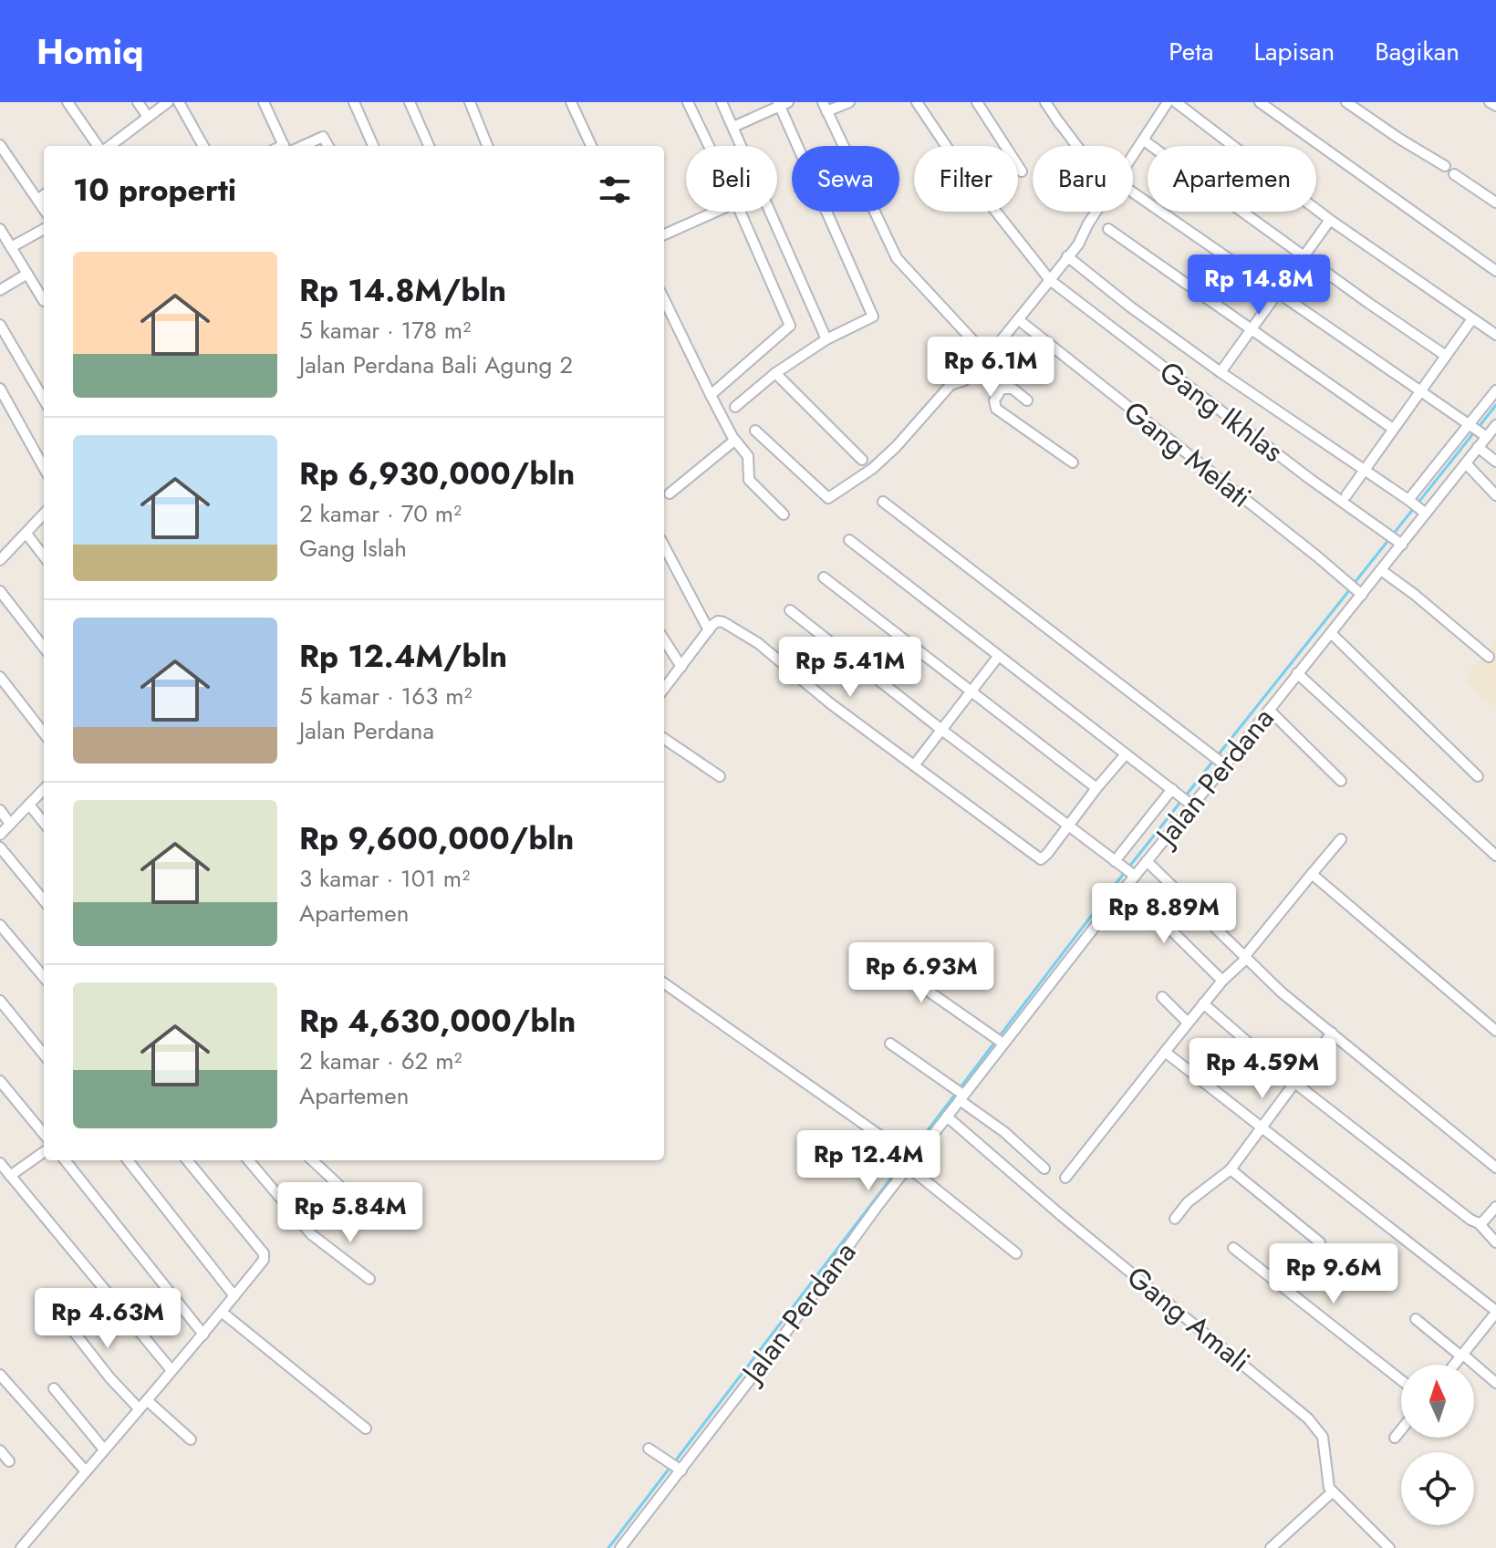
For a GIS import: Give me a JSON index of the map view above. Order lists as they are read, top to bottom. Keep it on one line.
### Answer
{"streets":{"street":["Gang Ikhlas","Gang Melati","Jalan Perdana","Gang Amali"]},"crossings":[["Gang Ikhlas","Jalan Perdana"],["Gang Melati","Jalan Perdana"],["Jalan Perdana","Gang Amali"]],"north":"top","page":{"header":"Homiq","nav":["Peta","Lapisan","Bagikan"],"chip":["Beli","Sewa","Filter","Baru","Apartemen"],"heading":"10 properti","list":[{"name":"Rp 14.8M/bln","note":"5 kamar · 178 m² · Jalan Perdana Bali Agung 2"},{"name":"Rp 6,930,000/bln","note":"2 kamar · 70 m² · Gang Islah"},{"name":"Rp 12.4M/bln","note":"5 kamar · 163 m² · Jalan Perdana"},{"name":"Rp 9,600,000/bln","note":"3 kamar · 101 m² · Apartemen"},{"name":"Rp 4,630,000/bln","note":"2 kamar · 62 m² · Apartemen"}],"price":["Rp 14.8M","Rp 6.1M","Rp 5.41M","Rp 8.89M","Rp 6.93M","Rp 4.59M","Rp 12.4M","Rp 5.84M","Rp 9.6M","Rp 4.63M"]}}
